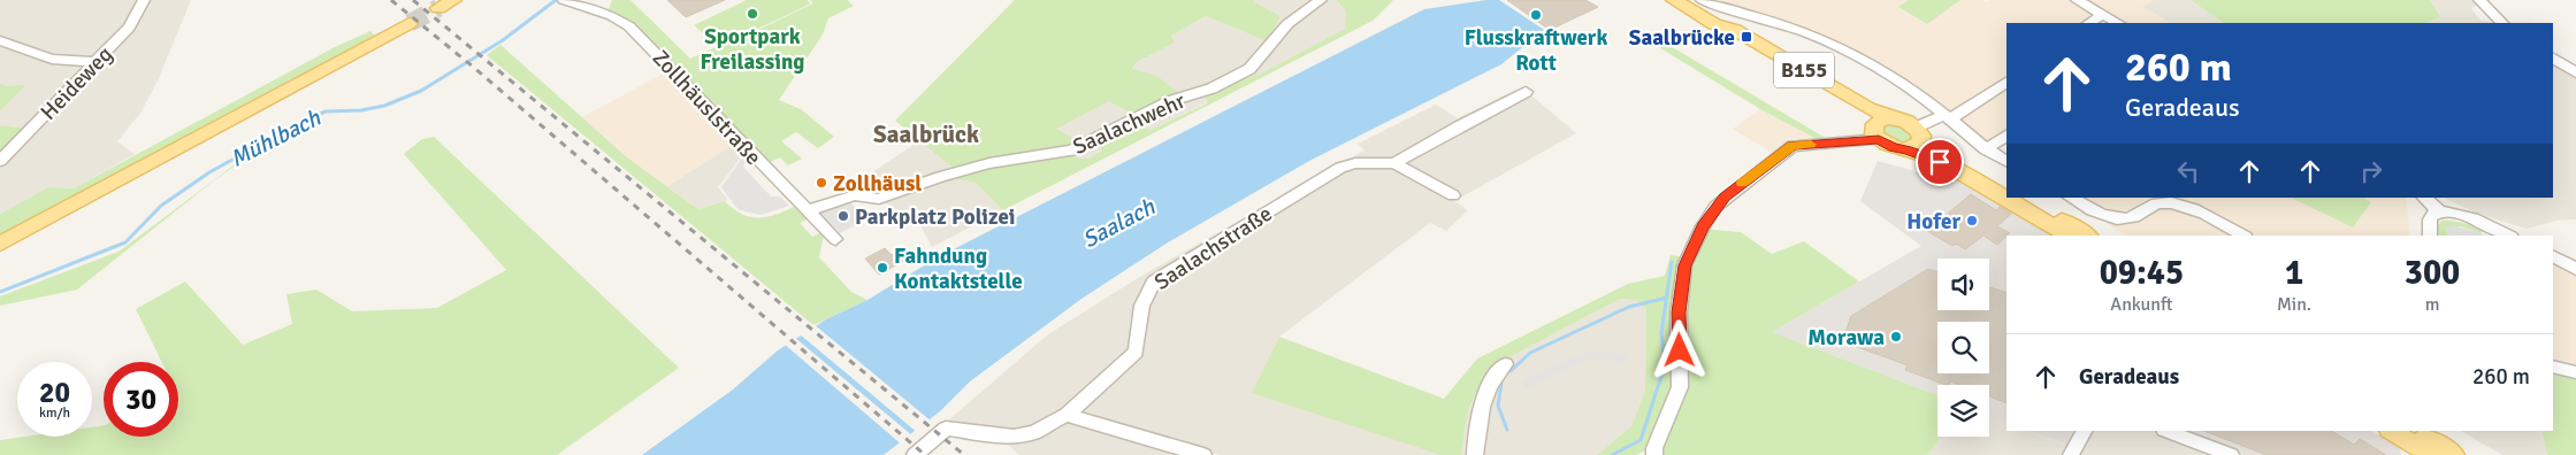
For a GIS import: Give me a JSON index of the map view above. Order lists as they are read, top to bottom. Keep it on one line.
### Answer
{"streets":{"main road":["B155"],"street":["Heideweg","Zollhäuslstraße","Saalachwehr","Saalachstraße"]},"crossings":[["Zollhäuslstraße","Saalachwehr"]],"districts":["Saalbrück"],"water":["Mühlbach","Saalach"],"places":{"other":["Sportpark Freilassing","Flusskraftwerk Rott","Zollhäusl","Parkplatz Polizei","Hofer","Fahndung Kontaktstelle","Morawa"],"transit":["Saalbrücke"]},"page":{"turn":["260 m","Geradeaus"],"eta":["09:45","Ankunft","1","Min.","300","m"],"list":[{"name":"Geradeaus","value":"260 m"}],"speed":"20 km/h","limit":"30"}}
